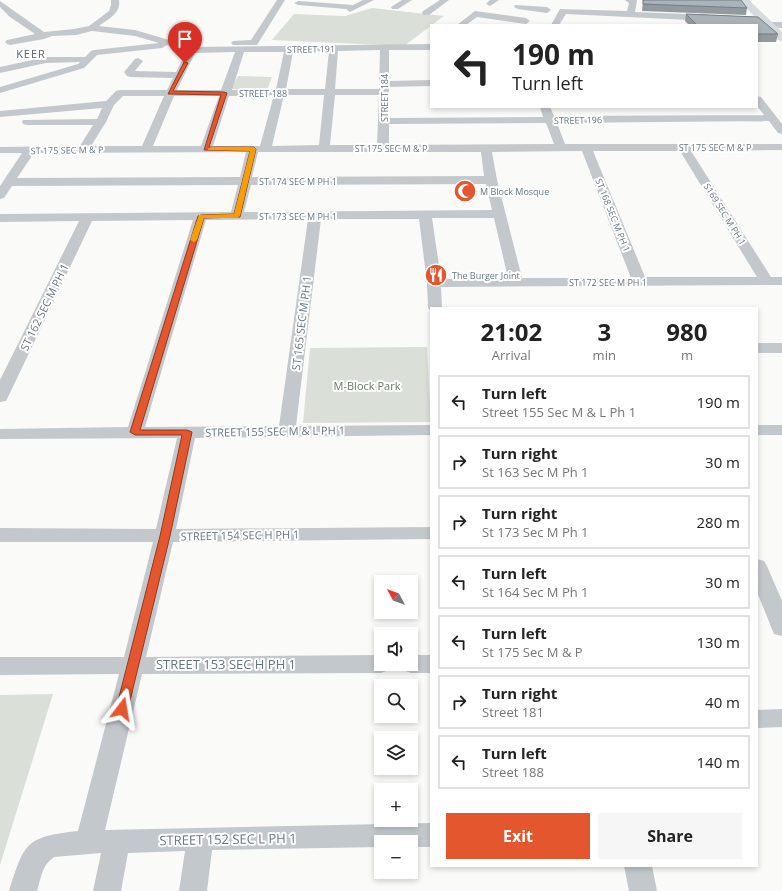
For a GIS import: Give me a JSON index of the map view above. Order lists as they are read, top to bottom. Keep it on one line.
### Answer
{"streets":{"street":["STREET 191","STREET 188","STREET 184","STREET 196","ST 175 SEC M & P","ST 174 SEC M PH 1","S169 SEC M PH 1","ST 168 SEC M PH 1","ST 173 SEC M PH 1","ST 172 SEC M PH 1","ST 162 SEC M PH 1","ST 165 SEC M PH 1","STREET 155 SEC M & L PH 1","STREET 154 SEC H PH 1","STREET 153 SEC H PH 1","STREET 152 SEC L PH 1"]},"crossings":[["STREET 191","STREET 184"],["STREET 188","STREET 184"],["STREET 184","STREET 196"],["STREET 184","ST 175 SEC M & P"],["ST 175 SEC M & P","S169 SEC M PH 1"],["ST 175 SEC M & P","ST 168 SEC M PH 1"],["S169 SEC M PH 1","ST 172 SEC M PH 1"],["ST 168 SEC M PH 1","ST 172 SEC M PH 1"],["ST 173 SEC M PH 1","ST 162 SEC M PH 1"],["ST 173 SEC M PH 1","ST 165 SEC M PH 1"],["ST 165 SEC M PH 1","STREET 155 SEC M & L PH 1"]],"districts":["KEER"],"parks":["M-Block Park"],"places":{"mosque":["M Block Mosque"],"restaurant":["The Burger Joint"]},"north":"top left","page":{"turn":["190 m","Turn left"],"eta":["21:02","Arrival","3","min","980","m"],"list":[{"name":"Turn left","note":"Street 155 Sec M & L Ph 1","value":"190 m"},{"name":"Turn right","note":"St 163 Sec M Ph 1","value":"30 m"},{"name":"Turn right","note":"St 173 Sec M Ph 1","value":"280 m"},{"name":"Turn left","note":"St 164 Sec M Ph 1","value":"30 m"},{"name":"Turn left","note":"St 175 Sec M & P","value":"130 m"},{"name":"Turn right","note":"Street 181","value":"40 m"},{"name":"Turn left","note":"Street 188","value":"140 m"}],"map_buttons":["+","−"],"buttons":["Exit","Share"]}}
